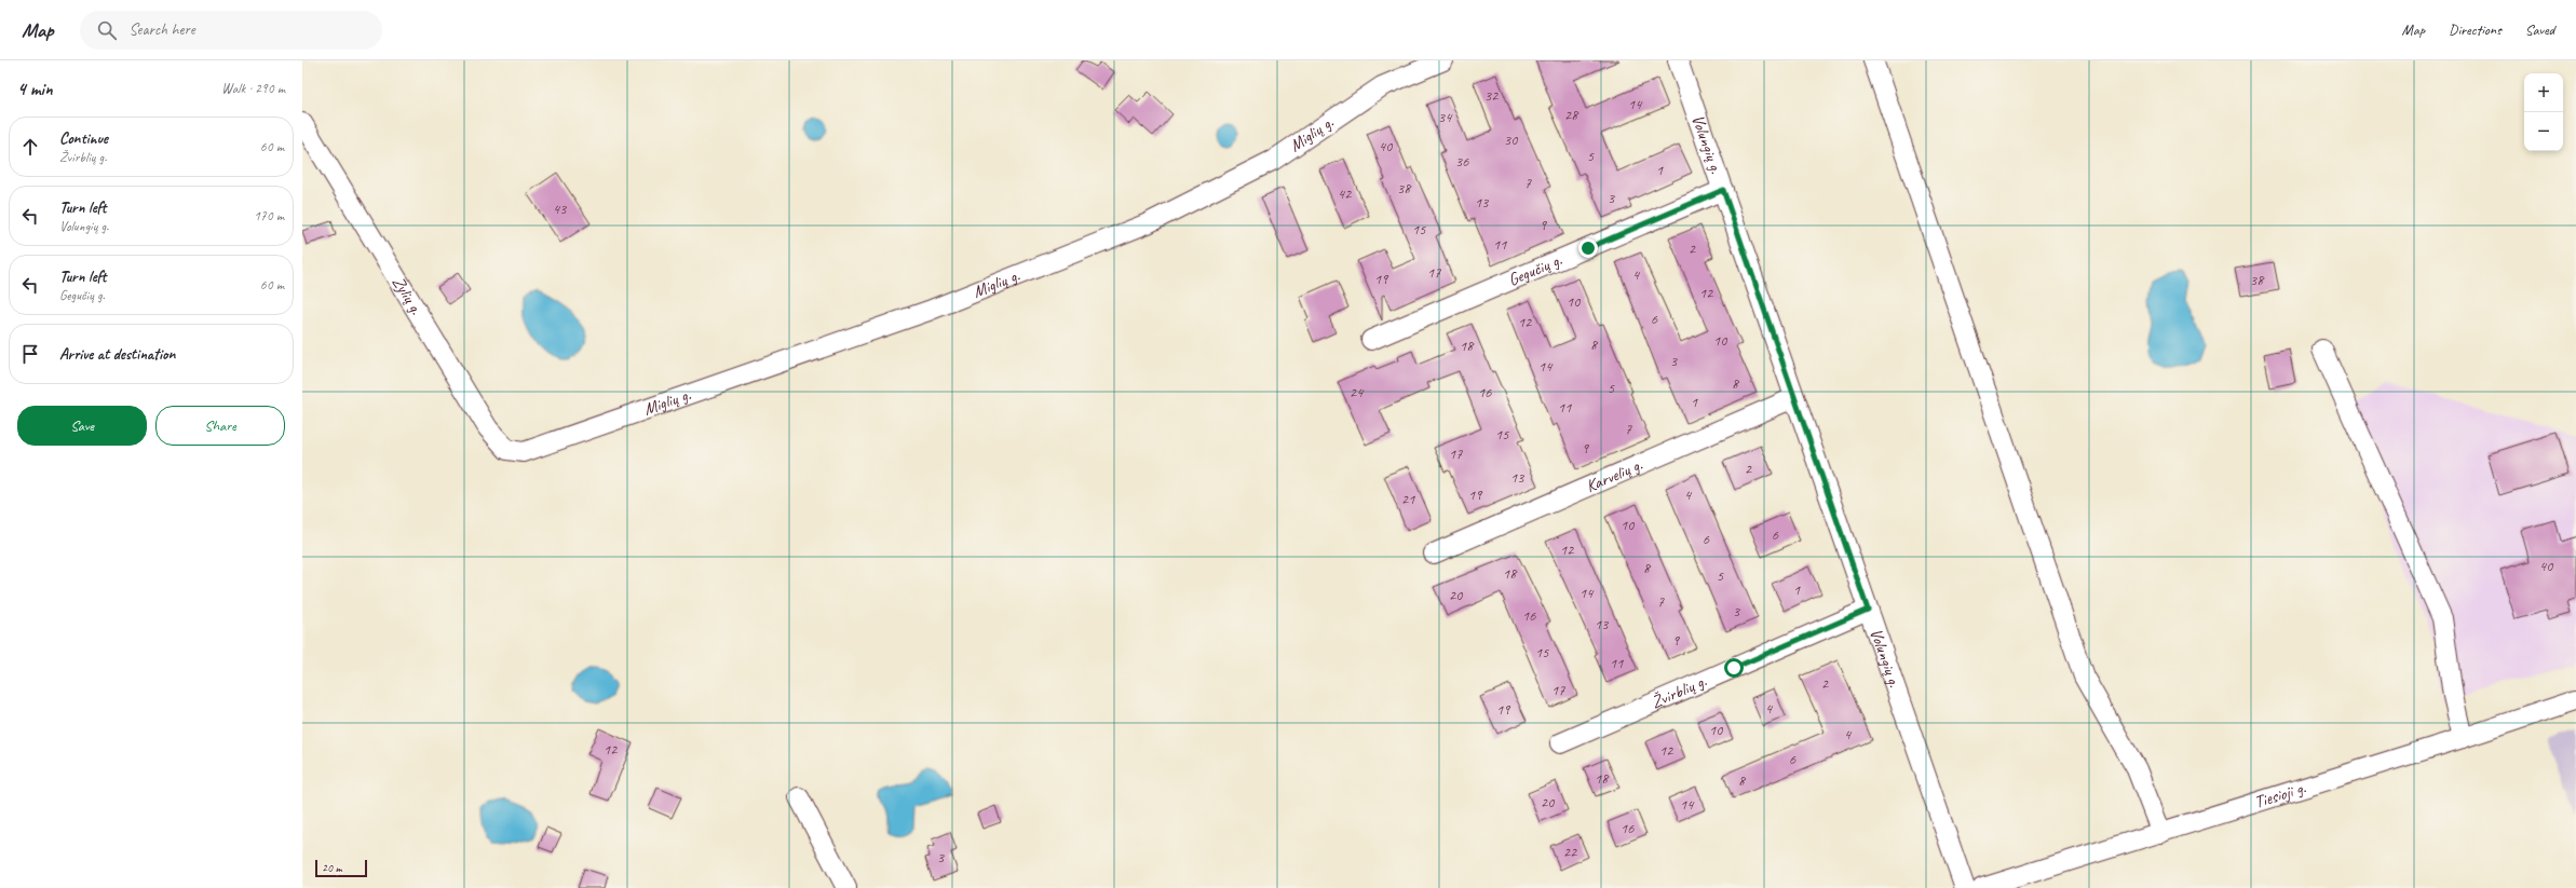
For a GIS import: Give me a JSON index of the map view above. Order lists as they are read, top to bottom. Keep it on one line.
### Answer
{"streets":{"street":["Miglių g.","Volungių g.","Gegučių g.","Zylių g.","Karvelių g.","Žvirblių g.","Tiesioji g."]},"crossings":[["Miglių g.","Zylių g."],["Volungių g.","Gegučių g."],["Volungių g.","Karvelių g."],["Volungių g.","Žvirblių g."]],"house_numbers":["32","14","28","34","30","40","5","36","1","7","38","42","3","13","43","9","15","11","2","17","4","19","38","12","10","6","12","10","8","18","3","14","8","5","24","16","1","11","7","15","9","17","2","13","19","4","21","10","6","6","12","40","8","18","5","1","14","20","7","3","16","13","9","15","11","2","17","4","19","10","4","12","12","6","18","8","20","14","16","22","3"],"scale_bar":"20 m","page":{"header":"Map","search":"Search here","nav":["Map","Directions","Saved"],"heading":["4 min","Walk · 290 m"],"map_buttons":["+","−"],"list":[["Continue","Žvirblių g.","60 m"],["Turn left","Volungių g.","170 m"],["Turn left","Gegučių g.","60 m"],"Arrive at destination"],"buttons":["Save","Share"],"scale":"20 m"}}
